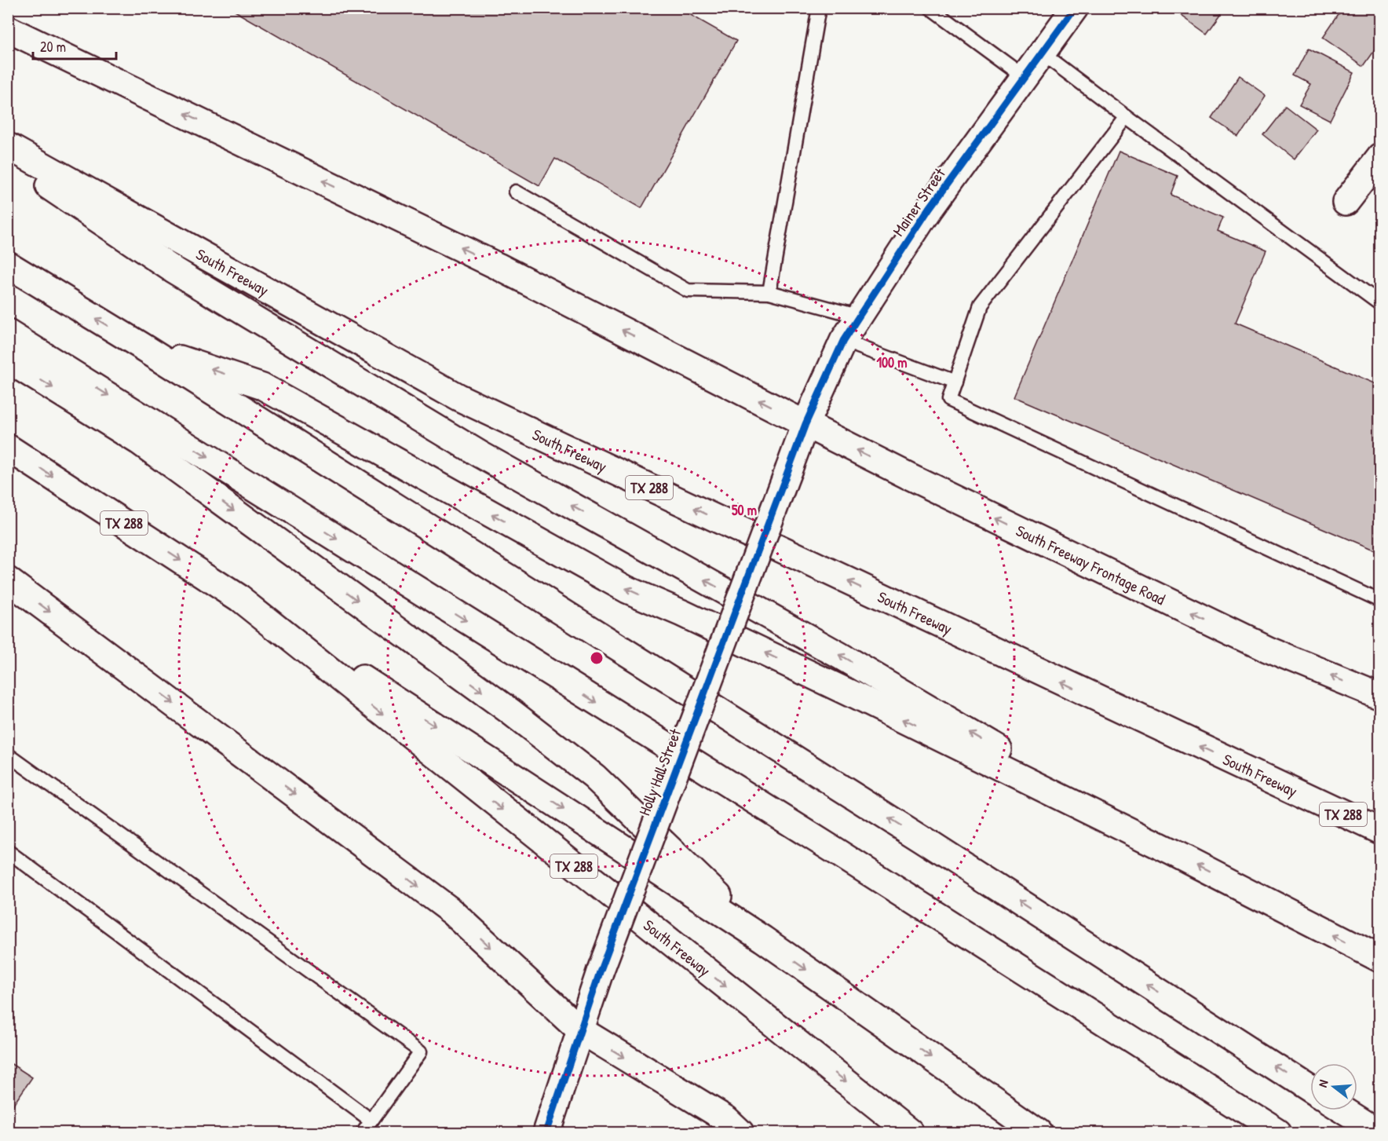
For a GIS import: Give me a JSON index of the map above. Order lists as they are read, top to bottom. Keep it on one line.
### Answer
{"streets":{"main road":["Mainer Street","South Freeway","TX 288","South Freeway Frontage Road","Holly Hall Street"]},"crossings":[["Mainer Street","South Freeway Frontage Road"],["Mainer Street","Holly Hall Street"],["South Freeway Frontage Road","Holly Hall Street"]],"scale_bar":"20 m","north":"left","rings":["100 m","50 m"]}
